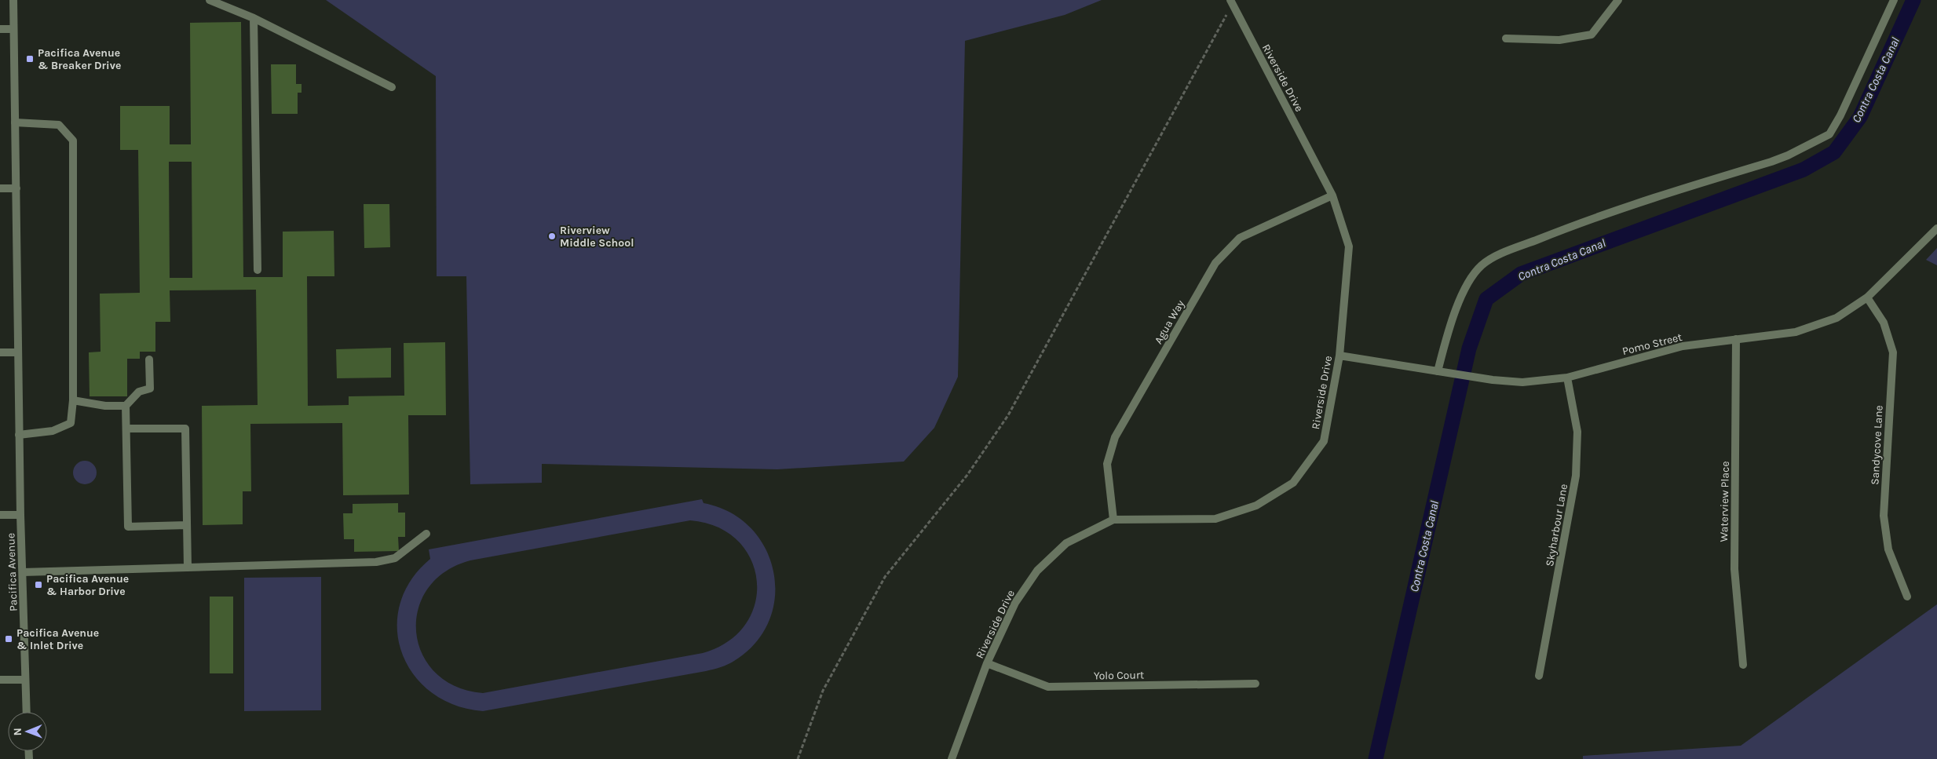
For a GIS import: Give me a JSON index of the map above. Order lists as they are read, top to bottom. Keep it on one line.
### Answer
{"streets":{"street":["Riverside Drive","Agua Way","Pomo Street","Sandycove Lane","Waterview Place","Skyharbour Lane","Pacifica Avenue","Yolo Court"]},"crossings":[["Riverside Drive","Agua Way"],["Riverside Drive","Pomo Street"],["Riverside Drive","Yolo Court"],["Pomo Street","Sandycove Lane"],["Pomo Street","Waterview Place"],["Pomo Street","Skyharbour Lane"]],"water":["Contra Costa Canal"],"places":{"transit":["Pacifica Avenue & Breaker Drive","Pacifica Avenue & Harbor Drive","Pacifica Avenue & Inlet Drive"],"other":["Riverview Middle School"]},"north":"left"}
